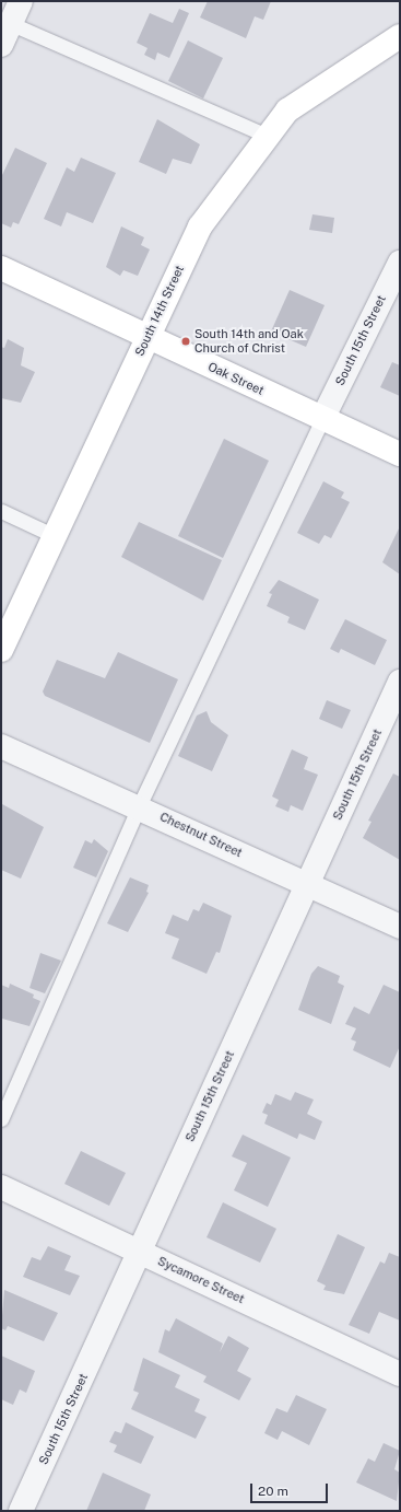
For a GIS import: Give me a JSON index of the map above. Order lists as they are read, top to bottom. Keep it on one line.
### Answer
{"streets":{"main road":["South 14th Street","Oak Street"],"street":["South 15th Street","Chestnut Street","Sycamore Street"]},"crossings":[["South 14th Street","Oak Street"],["South 15th Street","Oak Street"],["South 15th Street","Chestnut Street"],["South 15th Street","Sycamore Street"]],"places":["South 14th and Oak Church of Christ"],"scale_bar":"20 m"}
